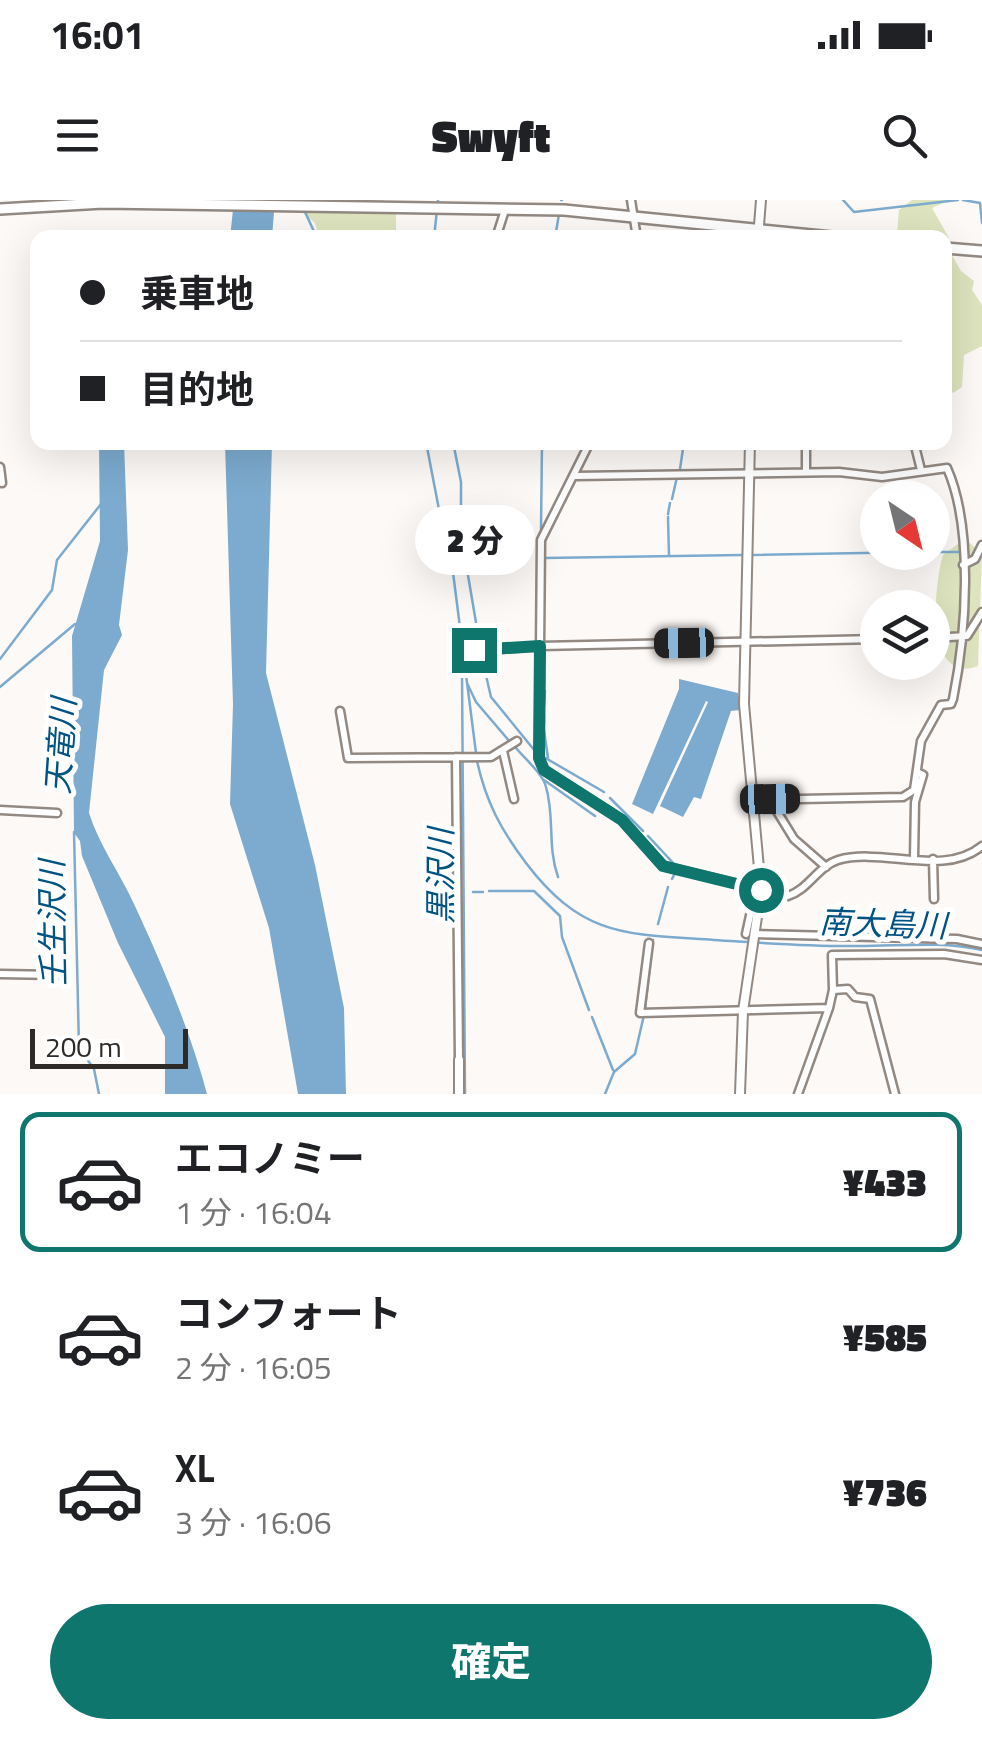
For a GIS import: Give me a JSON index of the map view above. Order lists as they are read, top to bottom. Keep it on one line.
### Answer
{"water":["天竜川","黒沢川","壬生沢川","南大島川"],"scale_bar":"200 m","north":"bottom right","page":{"status":"16:01","header":"Swyft","banner":["乗車地","目的地"],"bubble":"2 分","scale":"200 m","list":[{"name":"エコノミー","note":"1 分 · 16:04","value":"¥433"},{"name":"コンフォート","note":"2 分 · 16:05","value":"¥585"},{"name":"XL","note":"3 分 · 16:06","value":"¥736"}],"buttons":"確定"}}
